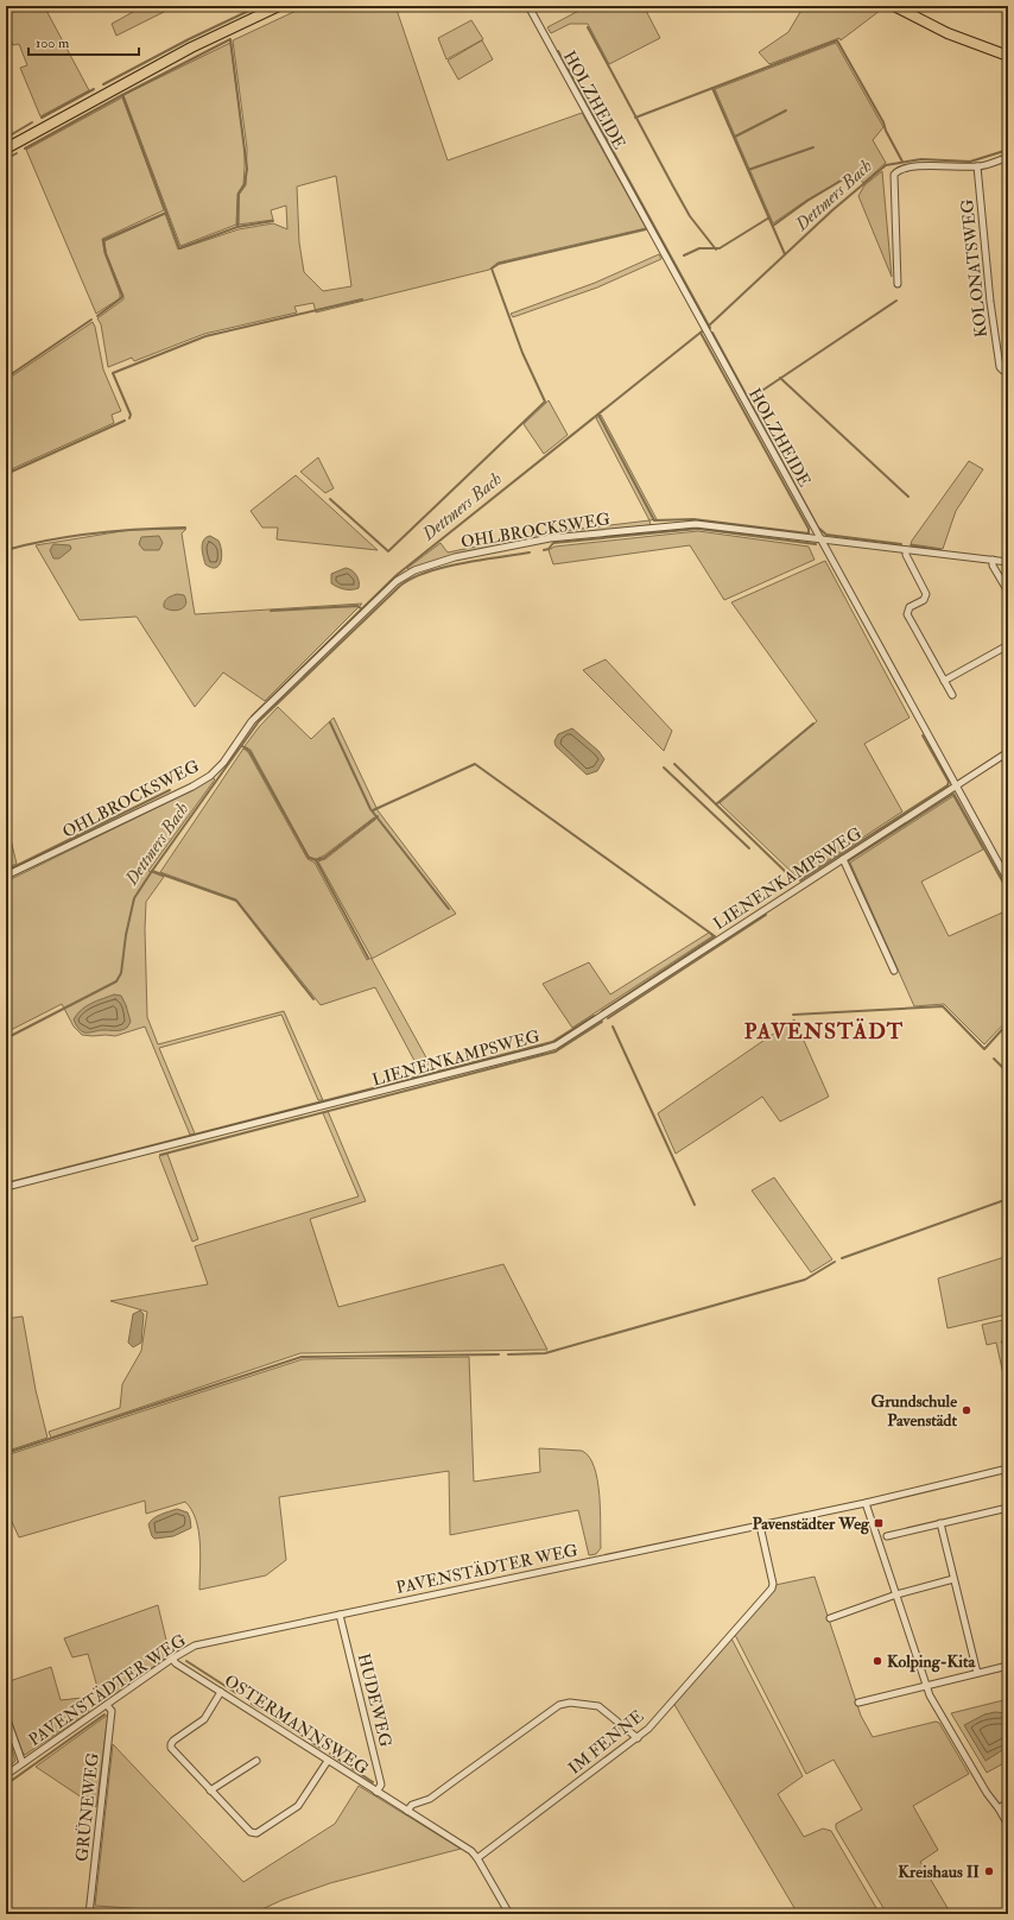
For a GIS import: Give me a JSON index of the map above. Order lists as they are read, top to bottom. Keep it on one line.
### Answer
{"streets":{"street":["HOLZHEIDE","KOLONATSWEG","OHLBROCKSWEG","LIENENKAMPSWEG","PAVENSTÄDTER WEG","HUDEWEG","OSTERMANNSWEG","IM FENNE","GRÜNEWEG"]},"crossings":[["HOLZHEIDE","OHLBROCKSWEG"],["HOLZHEIDE","LIENENKAMPSWEG"],["PAVENSTÄDTER WEG","HUDEWEG"],["PAVENSTÄDTER WEG","OSTERMANNSWEG"],["PAVENSTÄDTER WEG","IM FENNE"],["PAVENSTÄDTER WEG","GRÜNEWEG"],["HUDEWEG","OSTERMANNSWEG"],["OSTERMANNSWEG","IM FENNE"]],"districts":["PAVENSTÄDT"],"water":["Dettmers Bach"],"places":{"other":["Grundschule Pavenstädt","Kolping-Kita","Kreishaus II"],"transit":["Pavenstädter Weg"]},"scale_bar":"100 m"}
